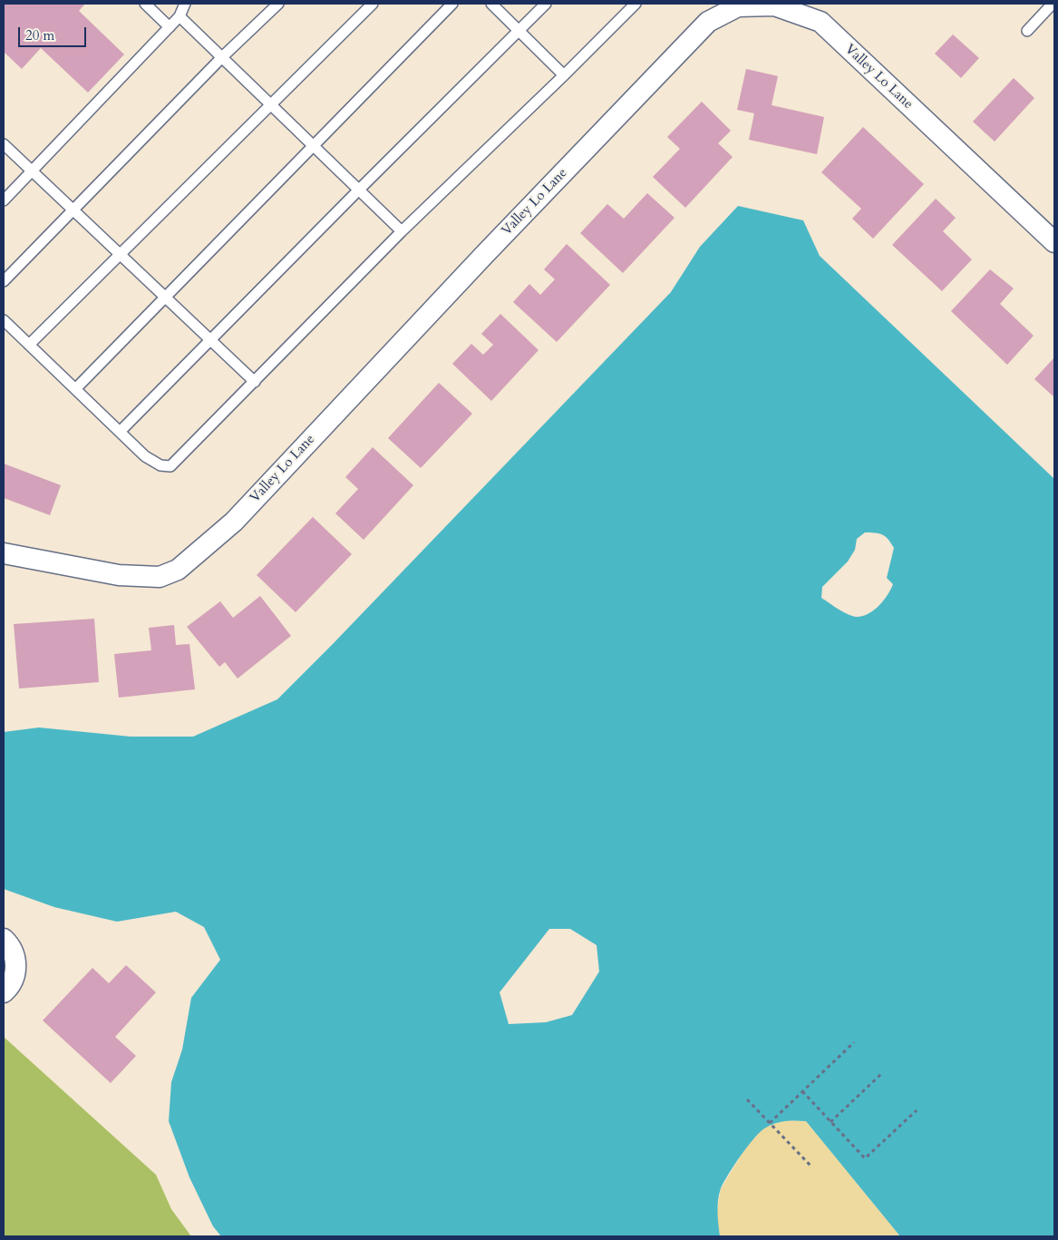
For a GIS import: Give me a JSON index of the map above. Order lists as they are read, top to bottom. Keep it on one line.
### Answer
{"streets":{"street":["Valley Lo Lane"]},"scale_bar":"20 m"}
